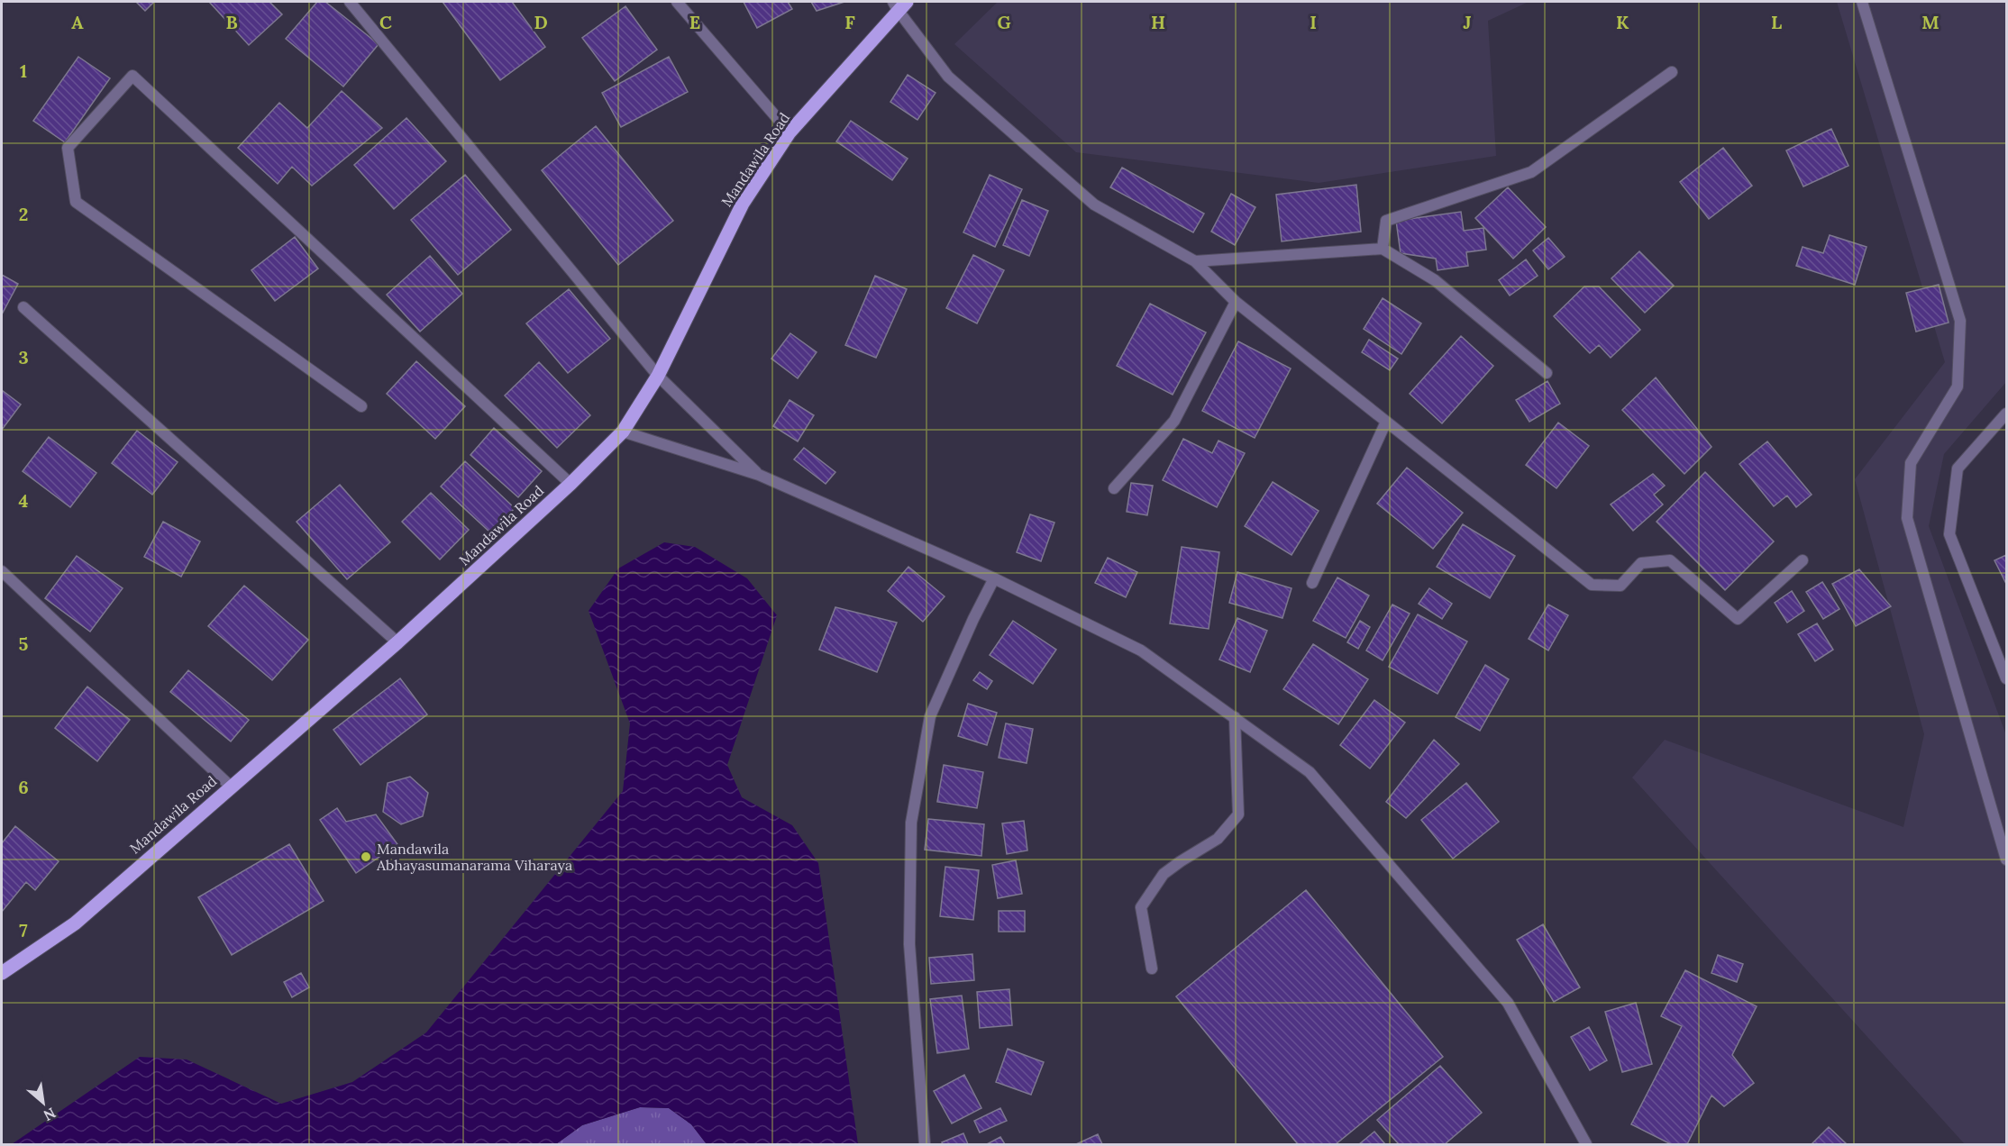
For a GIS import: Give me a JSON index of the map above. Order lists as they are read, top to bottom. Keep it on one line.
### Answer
{"streets":{"main road":["Mandawila Road"]},"places":["Mandawila Abhayasumanarama Viharaya"],"north":"bottom right","grid":{"columns":["A","B","C","D","E","F","G","H","I","J","K","L","M"],"rows":["1","2","3","4","5","6","7"]}}
